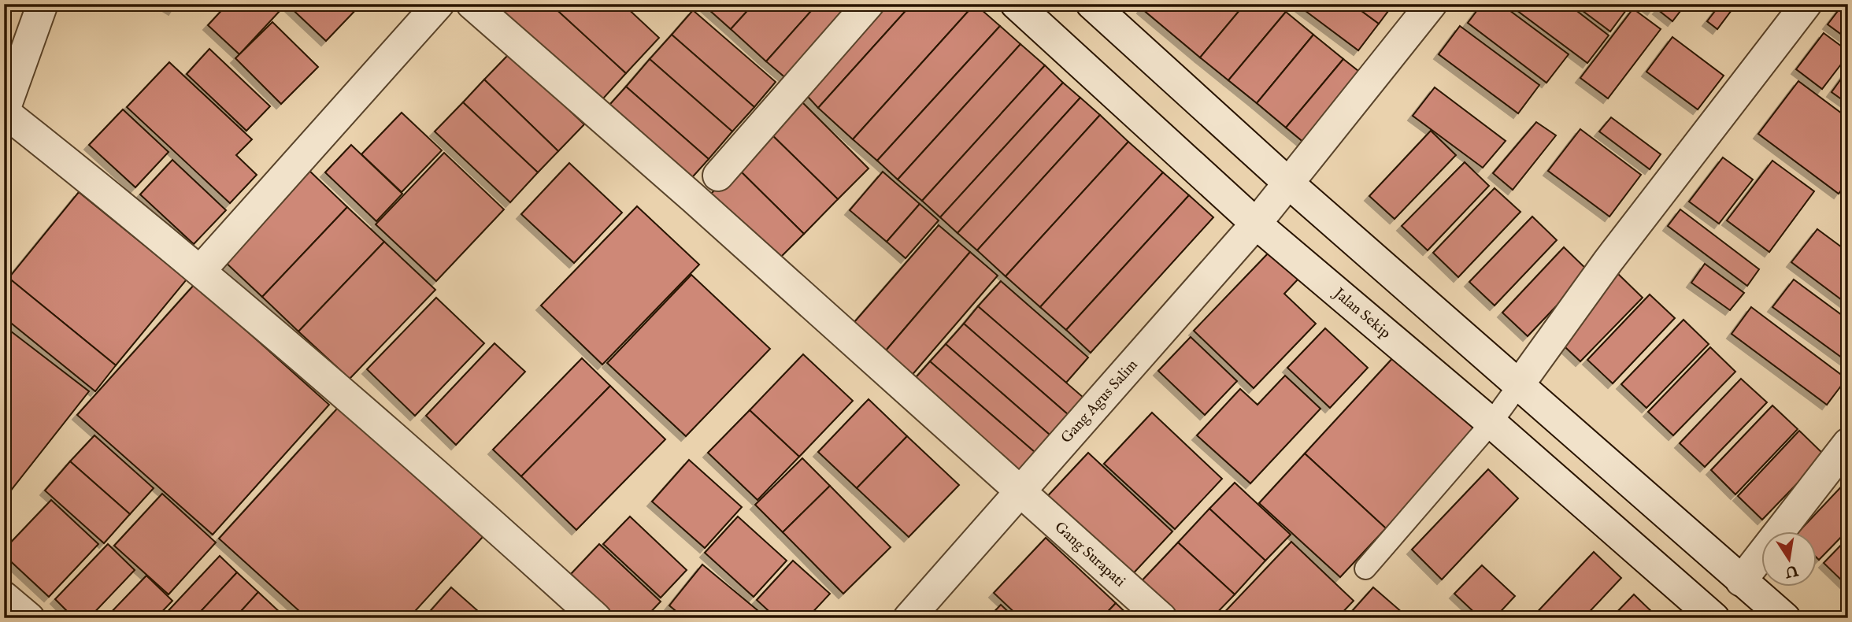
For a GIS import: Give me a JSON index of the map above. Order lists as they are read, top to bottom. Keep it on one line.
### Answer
{"streets":{"street":["Jalan Sekip","Gang Agus Salim","Gang Surapati"]},"crossings":[["Jalan Sekip","Gang Agus Salim"],["Gang Agus Salim","Gang Surapati"]],"north":"bottom"}
